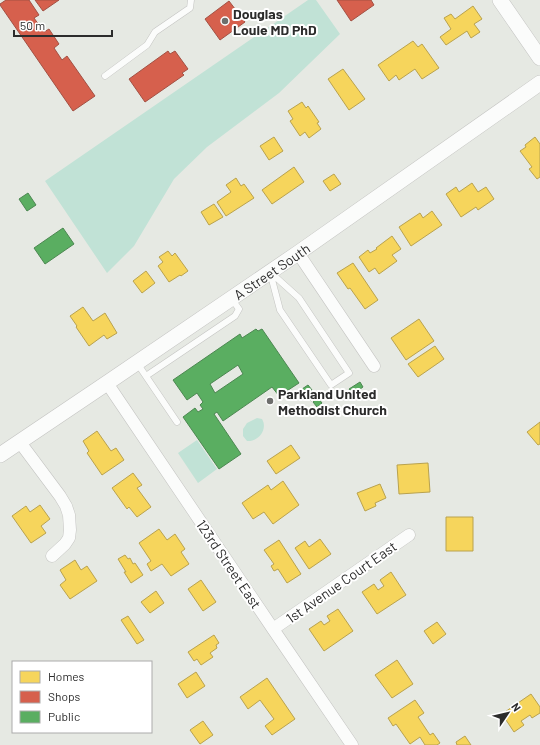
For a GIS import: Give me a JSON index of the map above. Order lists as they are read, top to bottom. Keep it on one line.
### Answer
{"streets":{"street":["A Street South","123rd Street East","1st Avenue Court East"]},"crossings":[["A Street South","123rd Street East"],["123rd Street East","1st Avenue Court East"]],"places":["Douglas Louie MD PhD","Parkland United Methodist Church"],"legend":["Homes","Shops","Public"],"scale_bar":"50 m","north":"top right"}
